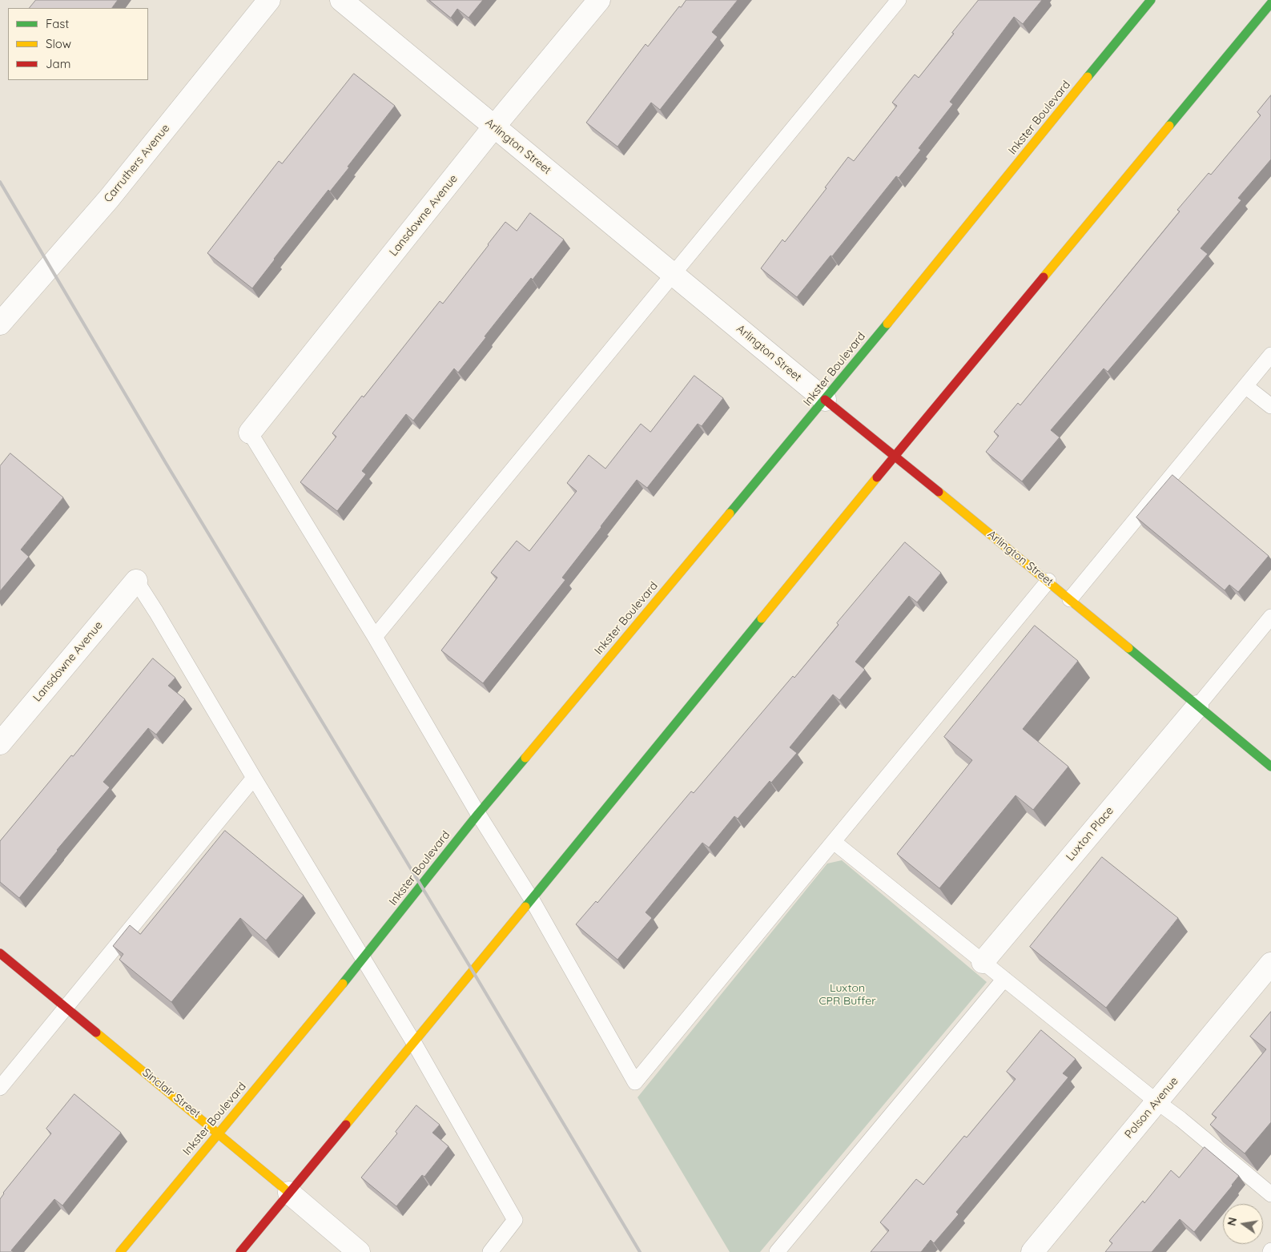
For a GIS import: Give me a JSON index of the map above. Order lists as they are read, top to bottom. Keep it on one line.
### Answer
{"streets":{"main road":["Inkster Boulevard","Arlington Street","Sinclair Street"],"street":["Carruthers Avenue","Lansdowne Avenue","Luxton Place","Polson Avenue"]},"crossings":[["Inkster Boulevard","Arlington Street"],["Inkster Boulevard","Sinclair Street"],["Arlington Street","Lansdowne Avenue"],["Arlington Street","Luxton Place"]],"parks":["Luxton CPR Buffer"],"legend":["Fast","Slow","Jam"],"north":"left"}
